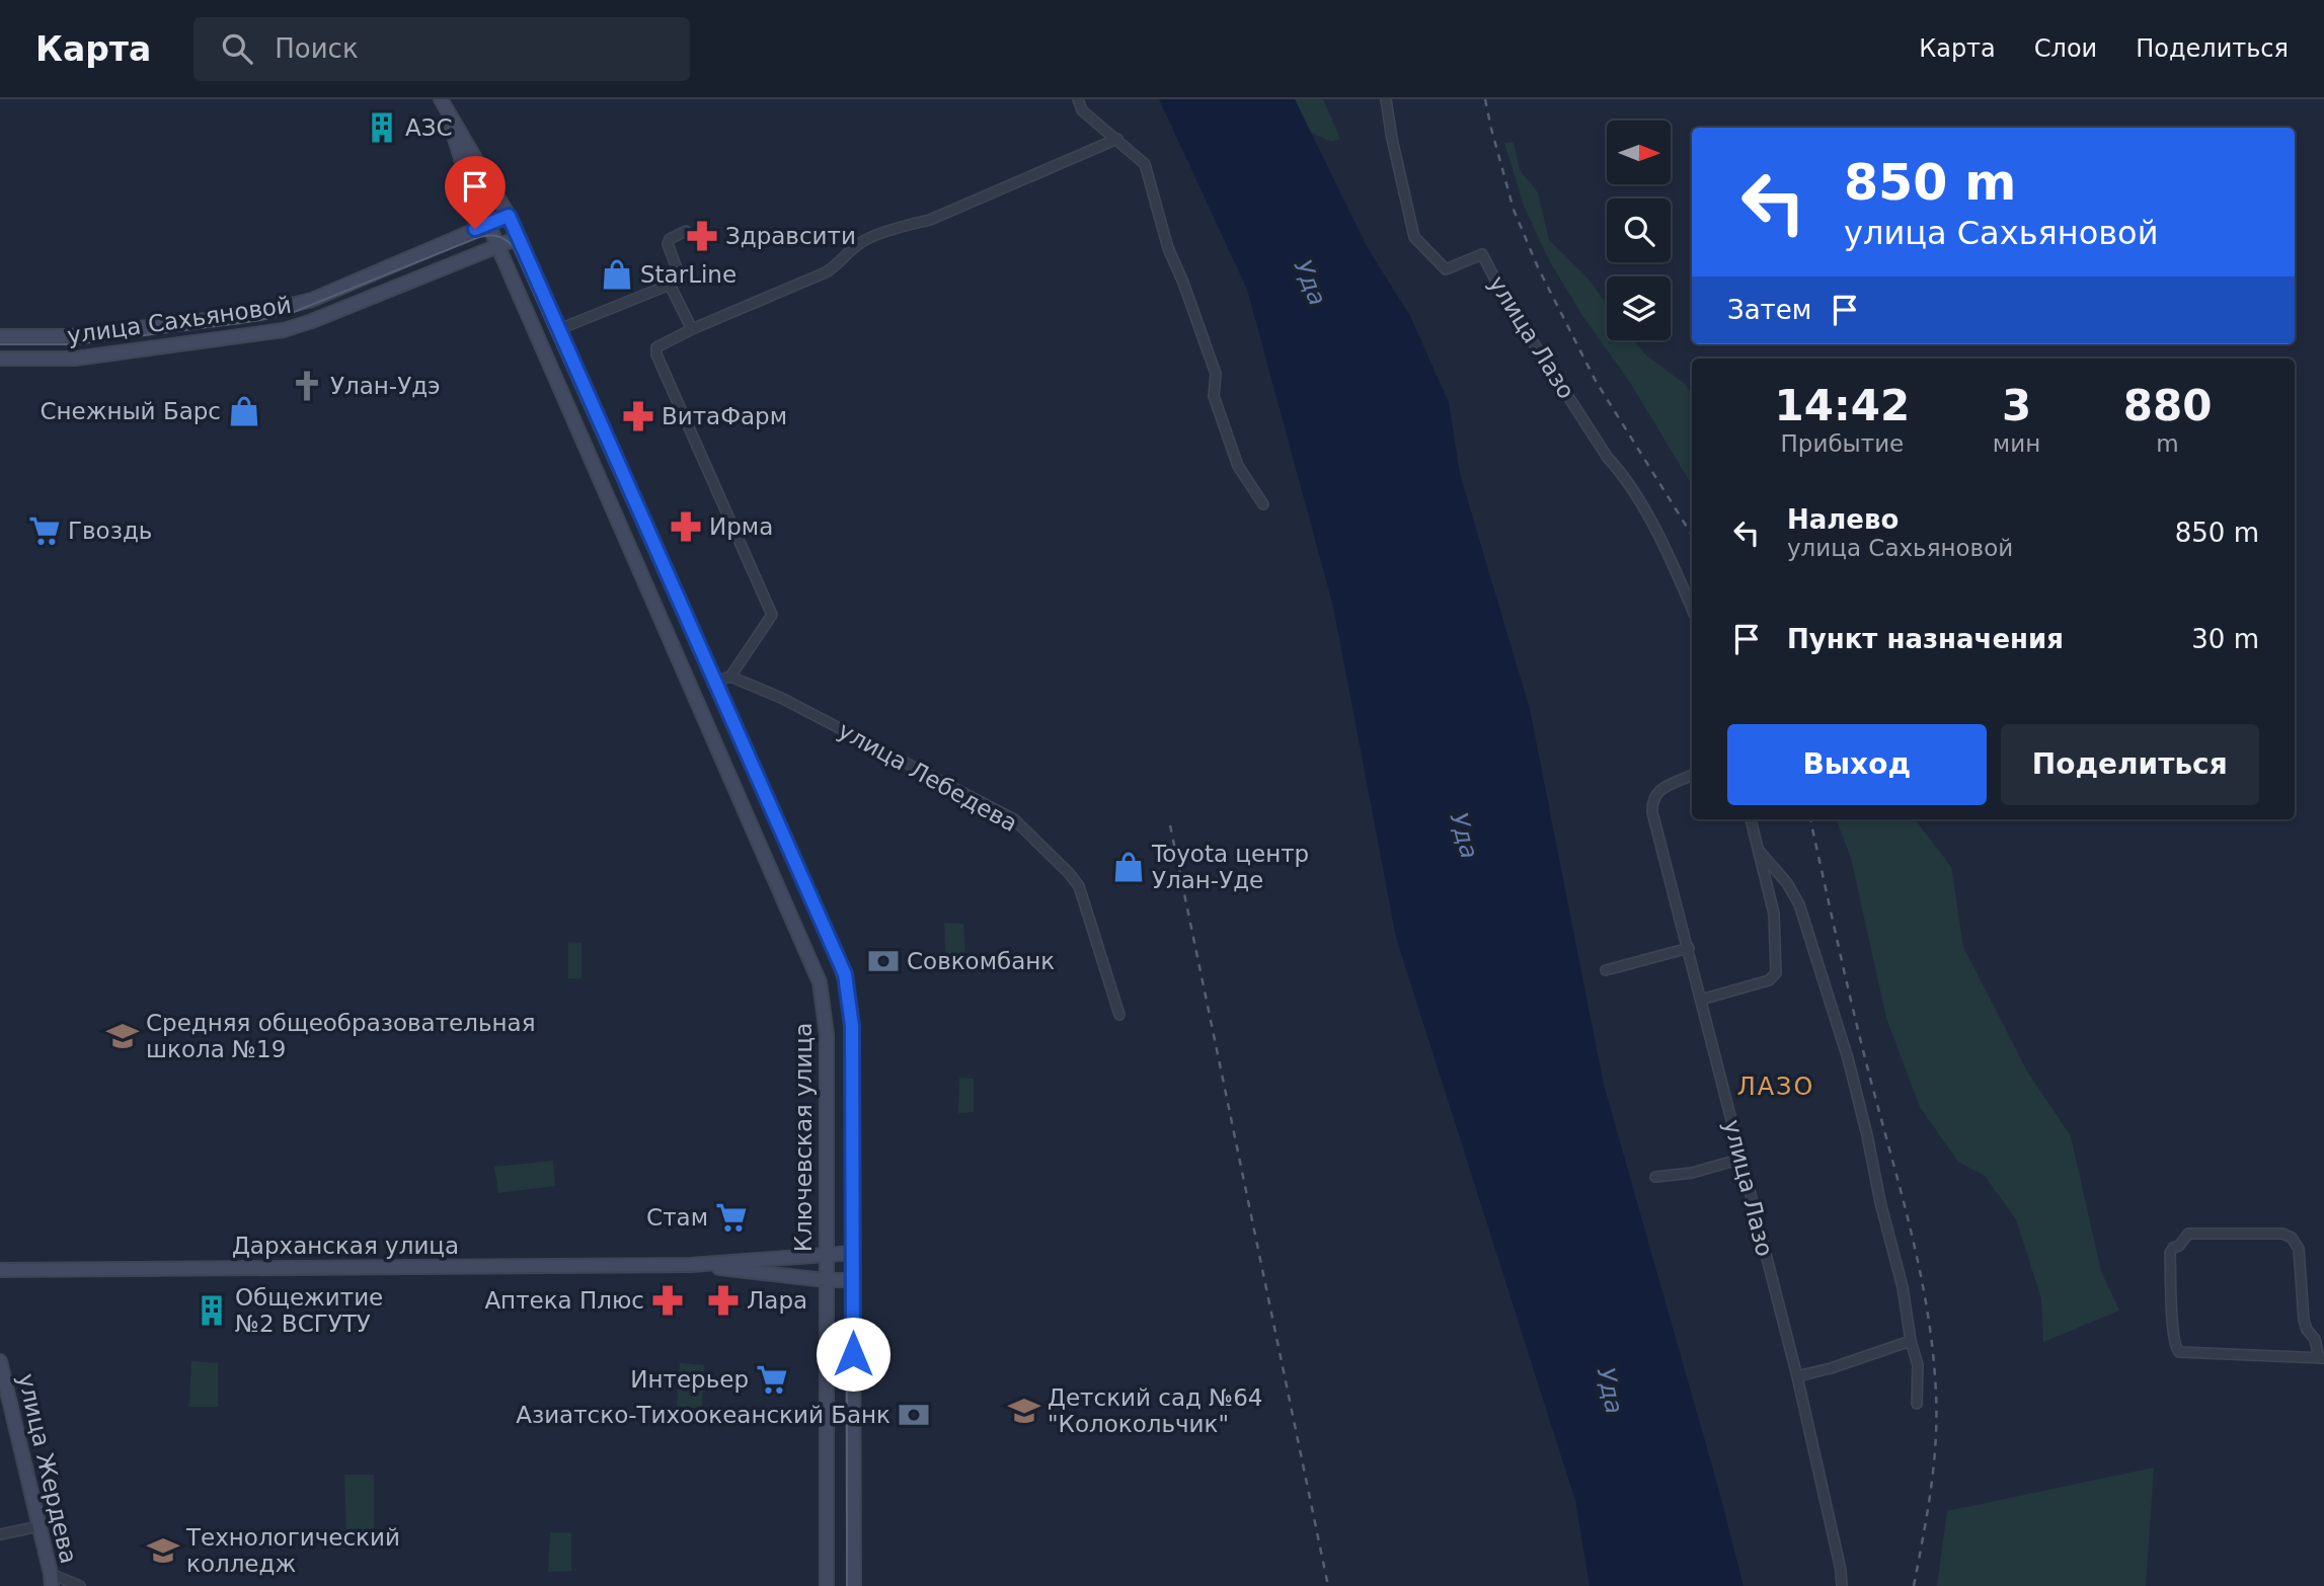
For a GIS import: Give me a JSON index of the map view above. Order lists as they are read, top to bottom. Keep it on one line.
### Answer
{"streets":{"main road":["улица Сахьяновой","Ключевская улица","Дарханская улица","улица Жердева"],"street":["улица Лазо","улица Лебедева"]},"crossings":[["улица Сахьяновой","Ключевская улица"],["Ключевская улица","Дарханская улица"]],"districts":["ЛАЗО"],"water":["Уда"],"places":{"building":["АЗС","Общежитие №2 ВСГУТУ"],"pharmacy":["Здравсити","ВитаФарм","Ирма","Аптека Плюс","Лара"],"shop":["StarLine","Снежный Барс","Toyota центр Улан-Уде"],"church":["Улан-Удэ"],"supermarket":["Гвоздь","Стам","Интерьер"],"bank":["Совкомбанк","Азиатско-Тихоокеанский Банк"],"school or university":["Средняя общеобразовательная школа №19","Детский сад №64 \"Колокольчик\"","Технологический колледж"]},"north":"right","page":{"header":"Карта","search":"Поиск","nav":["Карта","Слои","Поделиться"],"turn":["850 m","улица Сахьяновой"],"then":"Затем","eta":["14:42","Прибытие","3","мин","880","m"],"list":[{"name":"Налево","note":"улица Сахьяновой","value":"850 m"},{"name":"Пункт назначения","value":"30 m"}],"buttons":["Выход","Поделиться"]}}
